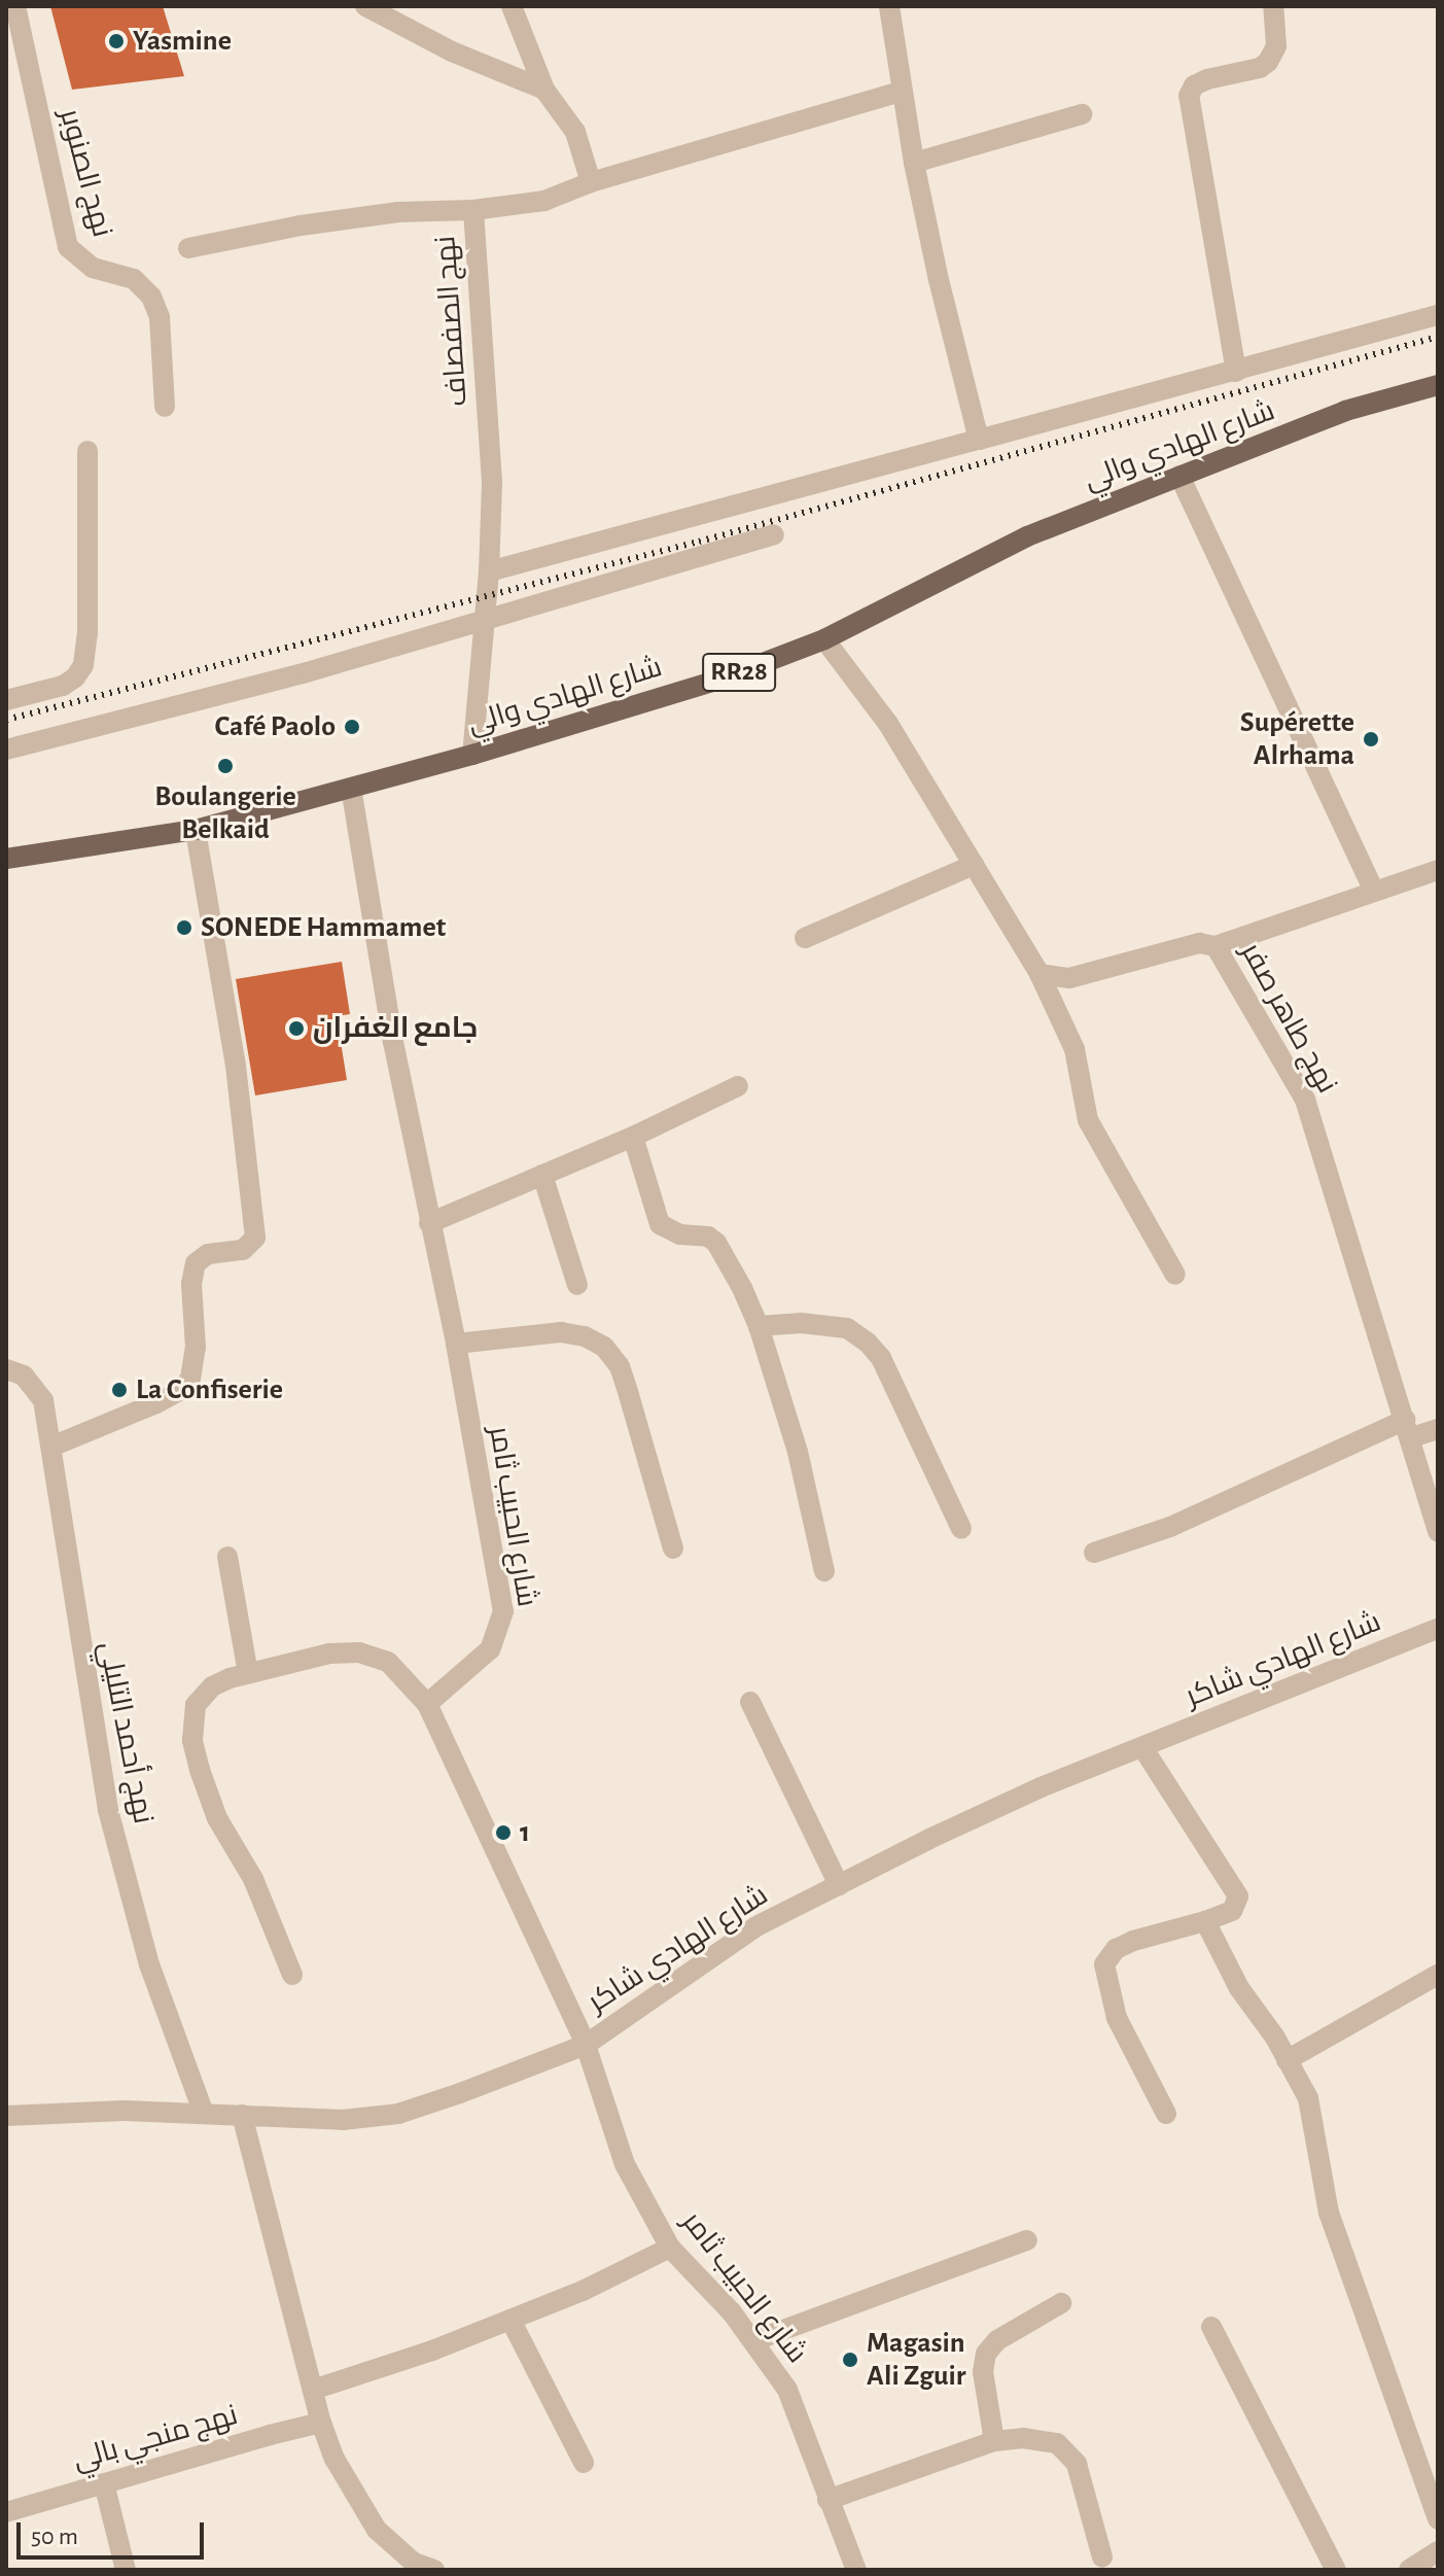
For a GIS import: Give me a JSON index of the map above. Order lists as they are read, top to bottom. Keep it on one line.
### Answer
{"streets":{"main road":["شارع الهادي والي","RR28"],"street":["نهج الصنوبر","نهج الصفصاف","نهج طاهر صفر","شارع الحبيب ثامر","شارع الهادي شاكر","نهج أحمد التليلي","نهج منجي بالي"]},"crossings":[["نهج الصفصاف","شارع الهادي والي"],["شارع الهادي والي","شارع الحبيب ثامر"],["شارع الحبيب ثامر","شارع الهادي شاكر"],["شارع الهادي شاكر","نهج أحمد التليلي"]],"places":["Yasmine","Café Paolo","Supérette Alrhama","Boulangerie Belkaid","SONEDE Hammamet","جامع الغفران","La Confiserie","1","Magasin Ali Zguir"],"scale_bar":"50 m"}
